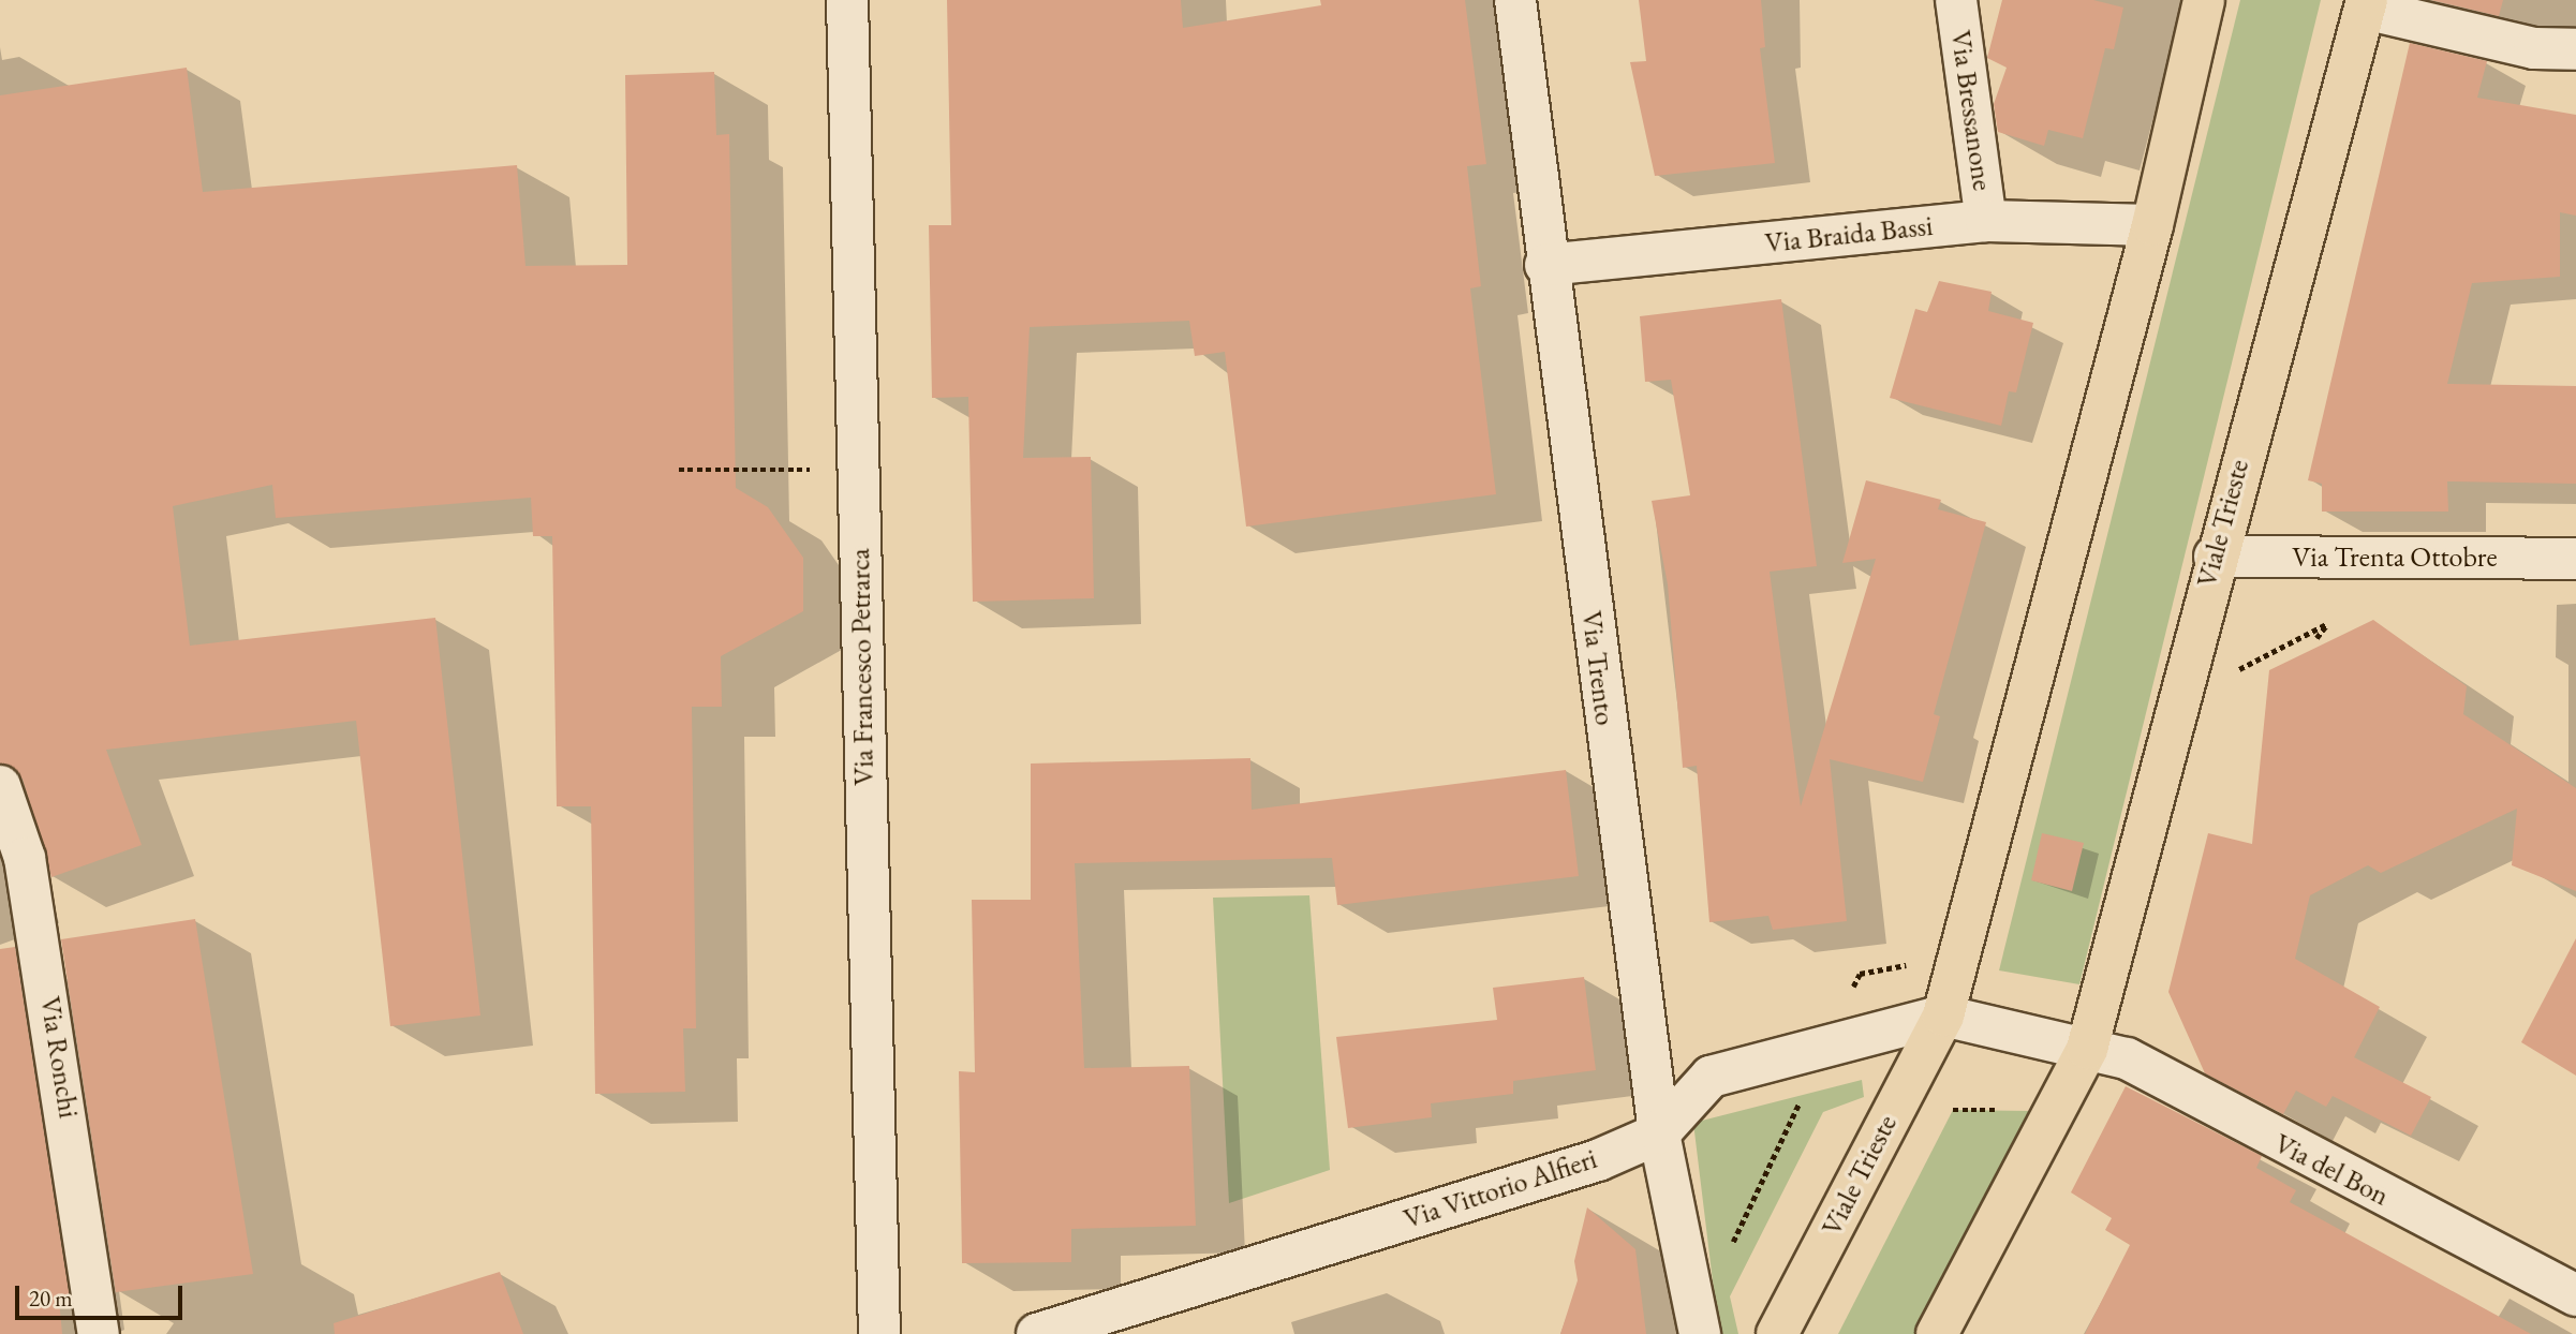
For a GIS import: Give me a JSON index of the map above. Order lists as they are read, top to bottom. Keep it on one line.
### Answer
{"streets":{"main road":["Viale Trieste"],"street":["Via Bressanone","Via Braida Bassi","Via Trenta Ottobre","Via Francesco Petrarca","Via Trento","Via Ronchi","Via del Bon","Via Vittorio Alfieri"]},"crossings":[["Via Bressanone","Via Braida Bassi"],["Via Braida Bassi","Viale Trieste"],["Via Braida Bassi","Via Trento"],["Viale Trieste","Via Trenta Ottobre"],["Viale Trieste","Via del Bon"],["Viale Trieste","Via Vittorio Alfieri"],["Via Trento","Via Vittorio Alfieri"]],"scale_bar":"20 m"}
